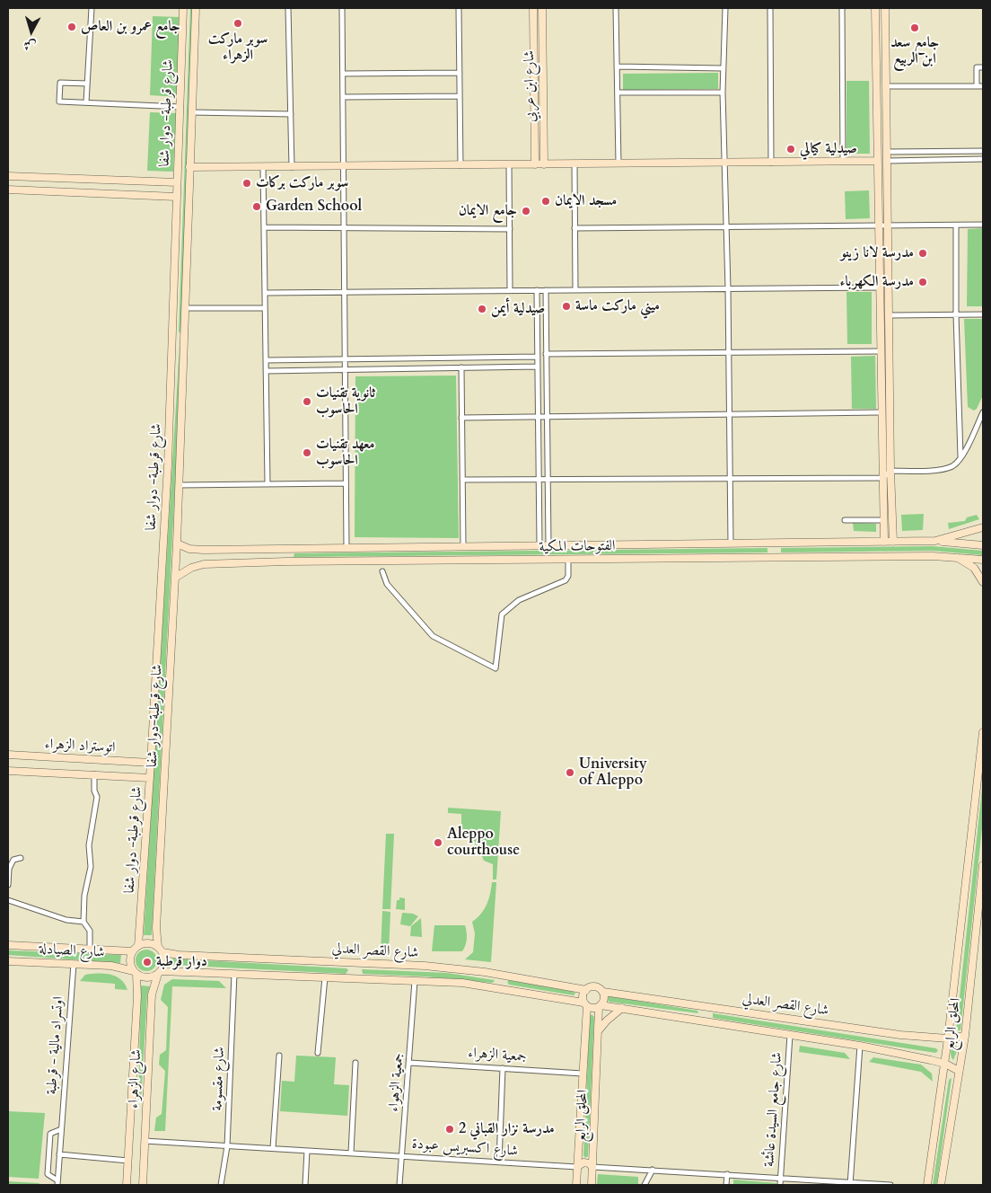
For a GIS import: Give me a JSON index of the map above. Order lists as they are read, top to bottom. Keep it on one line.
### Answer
{"streets":{"street":["شارع ابن عربي","شارع قرطبة- دوار شفا","الفتوحات المكية","شارع قرطبة-دوار شفا","اتوستراد الزهراء","شارع الصيادلة","شارع القصر العدلي","المحلق الرابع","اوتسراد مالية - قرطبة","جمعية الزهراء","شارع الزهراء","شارع مقسومة","جمعية الزهواء","شارع جامع السيدة عائشة","شارع اكسبريس عبودة"]},"crossings":[["شارع قرطبة- دوار شفا","شارع قرطبة-دوار شفا"],["شارع قرطبة- دوار شفا","اتوستراد الزهراء"],["شارع قرطبة- دوار شفا","شارع الصيادلة"],["شارع قرطبة- دوار شفا","شارع القصر العدلي"],["شارع قرطبة- دوار شفا","شارع الزهراء"],["الفتوحات المكية","شارع قرطبة-دوار شفا"],["شارع قرطبة-دوار شفا","شارع الصيادلة"],["شارع قرطبة-دوار شفا","شارع القصر العدلي"],["شارع قرطبة-دوار شفا","شارع الزهراء"],["شارع الصيادلة","شارع القصر العدلي"],["شارع الصيادلة","اوتسراد مالية - قرطبة"],["شارع الصيادلة","شارع الزهراء"],["شارع القصر العدلي","المحلق الرابع"],["شارع القصر العدلي","شارع الزهراء"],["شارع القصر العدلي","شارع مقسومة"],["شارع القصر العدلي","جمعية الزهواء"],["شارع القصر العدلي","شارع جامع السيدة عائشة"],["المحلق الرابع","جمعية الزهراء"],["المحلق الرابع","شارع اكسبريس عبودة"],["جمعية الزهراء","جمعية الزهواء"],["شارع الزهراء","شارع اكسبريس عبودة"],["شارع مقسومة","شارع اكسبريس عبودة"],["جمعية الزهواء","شارع اكسبريس عبودة"]],"places":["سوبر ماركت الزهراء","جامع عمرو بن العاص","جامع سعد ابن الربيع","صيدلية كيالي","سوبر ماركت بركات","مسجد الايمان","Garden School","جامع الايمان","مدرسة لانا زينو","مدرسة الكهرباء","ميني ماركت ماسة","صيدلية أيمن","ثانوية تقنيات الحاسوب","معهد تقنيات الحاسوب","University of Aleppo","Aleppo courthouse","دوار قرطبة","مدرسة نزار القباني 2"],"north":"bottom"}
